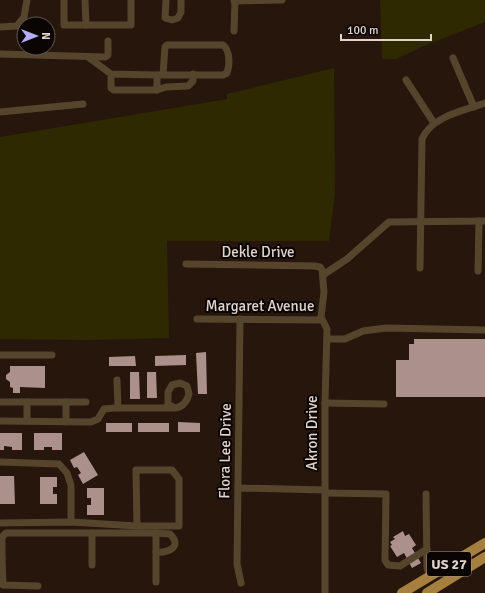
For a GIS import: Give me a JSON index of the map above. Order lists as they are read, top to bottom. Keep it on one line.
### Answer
{"streets":{"highway":["US 27"],"street":["Dekle Drive","Margaret Avenue","Akron Drive","Flora Lee Drive"]},"crossings":[["Dekle Drive","Akron Drive"],["Margaret Avenue","Akron Drive"],["Margaret Avenue","Flora Lee Drive"]],"scale_bar":"100 m","north":"right"}
